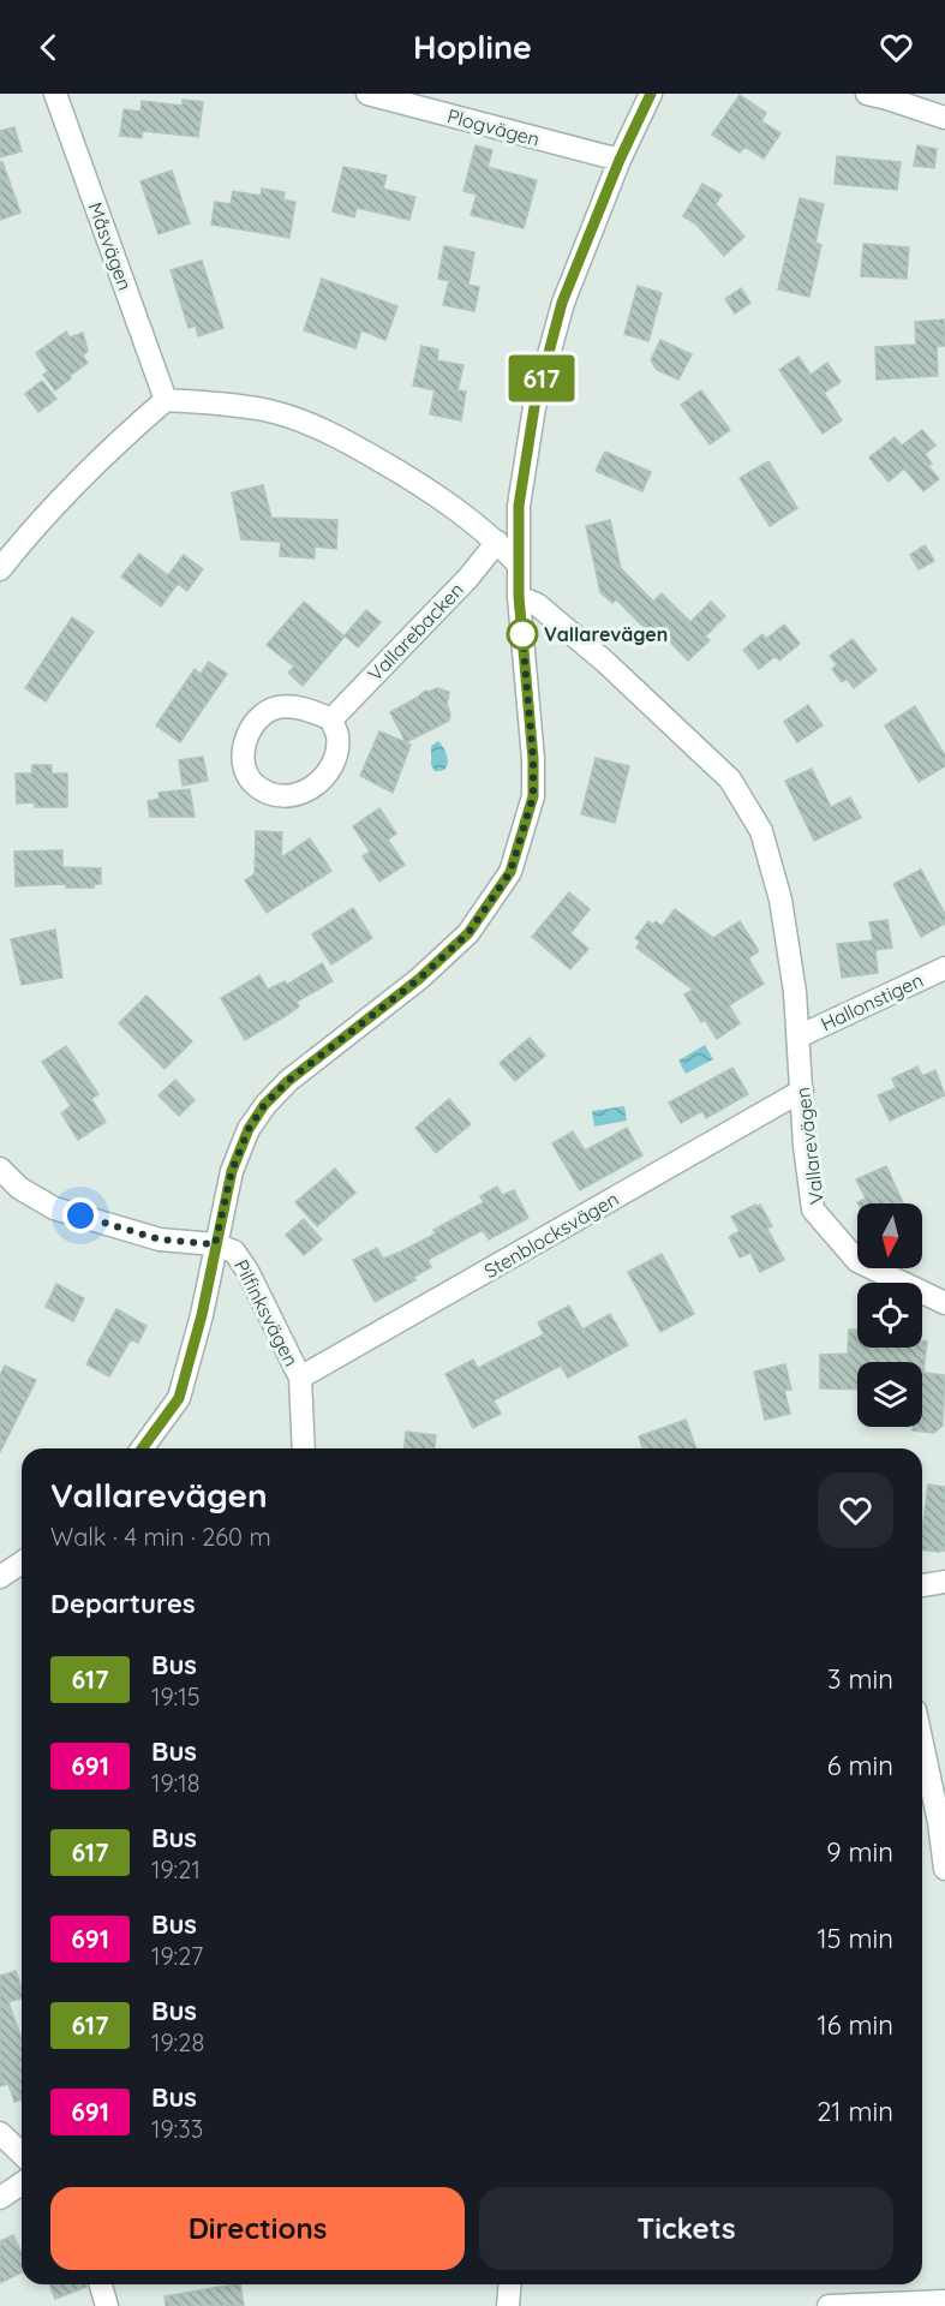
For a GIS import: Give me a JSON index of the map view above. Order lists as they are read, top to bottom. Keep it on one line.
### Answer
{"streets":{"street":["Plogvägen","Måsvägen","Vallarebacken","Hallonstigen","Vallarevägen","Stenblocksvägen","Pilfinksvägen"]},"crossings":[["Hallonstigen","Vallarevägen"],["Vallarevägen","Stenblocksvägen"],["Stenblocksvägen","Pilfinksvägen"]],"places":["Vallarevägen"],"lines":["bus line 617"],"north":"bottom","page":{"header":"Hopline","on_map":"617","heading":[["Vallarevägen","Walk · 4 min · 260 m"],"Departures"],"list":[{"mark":"617","name":"Bus","note":"19:15","value":"3 min"},{"mark":"691","name":"Bus","note":"19:18","value":"6 min"},{"mark":"617","name":"Bus","note":"19:21","value":"9 min"},{"mark":"691","name":"Bus","note":"19:27","value":"15 min"},{"mark":"617","name":"Bus","note":"19:28","value":"16 min"},{"mark":"691","name":"Bus","note":"19:33","value":"21 min"}],"buttons":["Directions","Tickets"]}}
